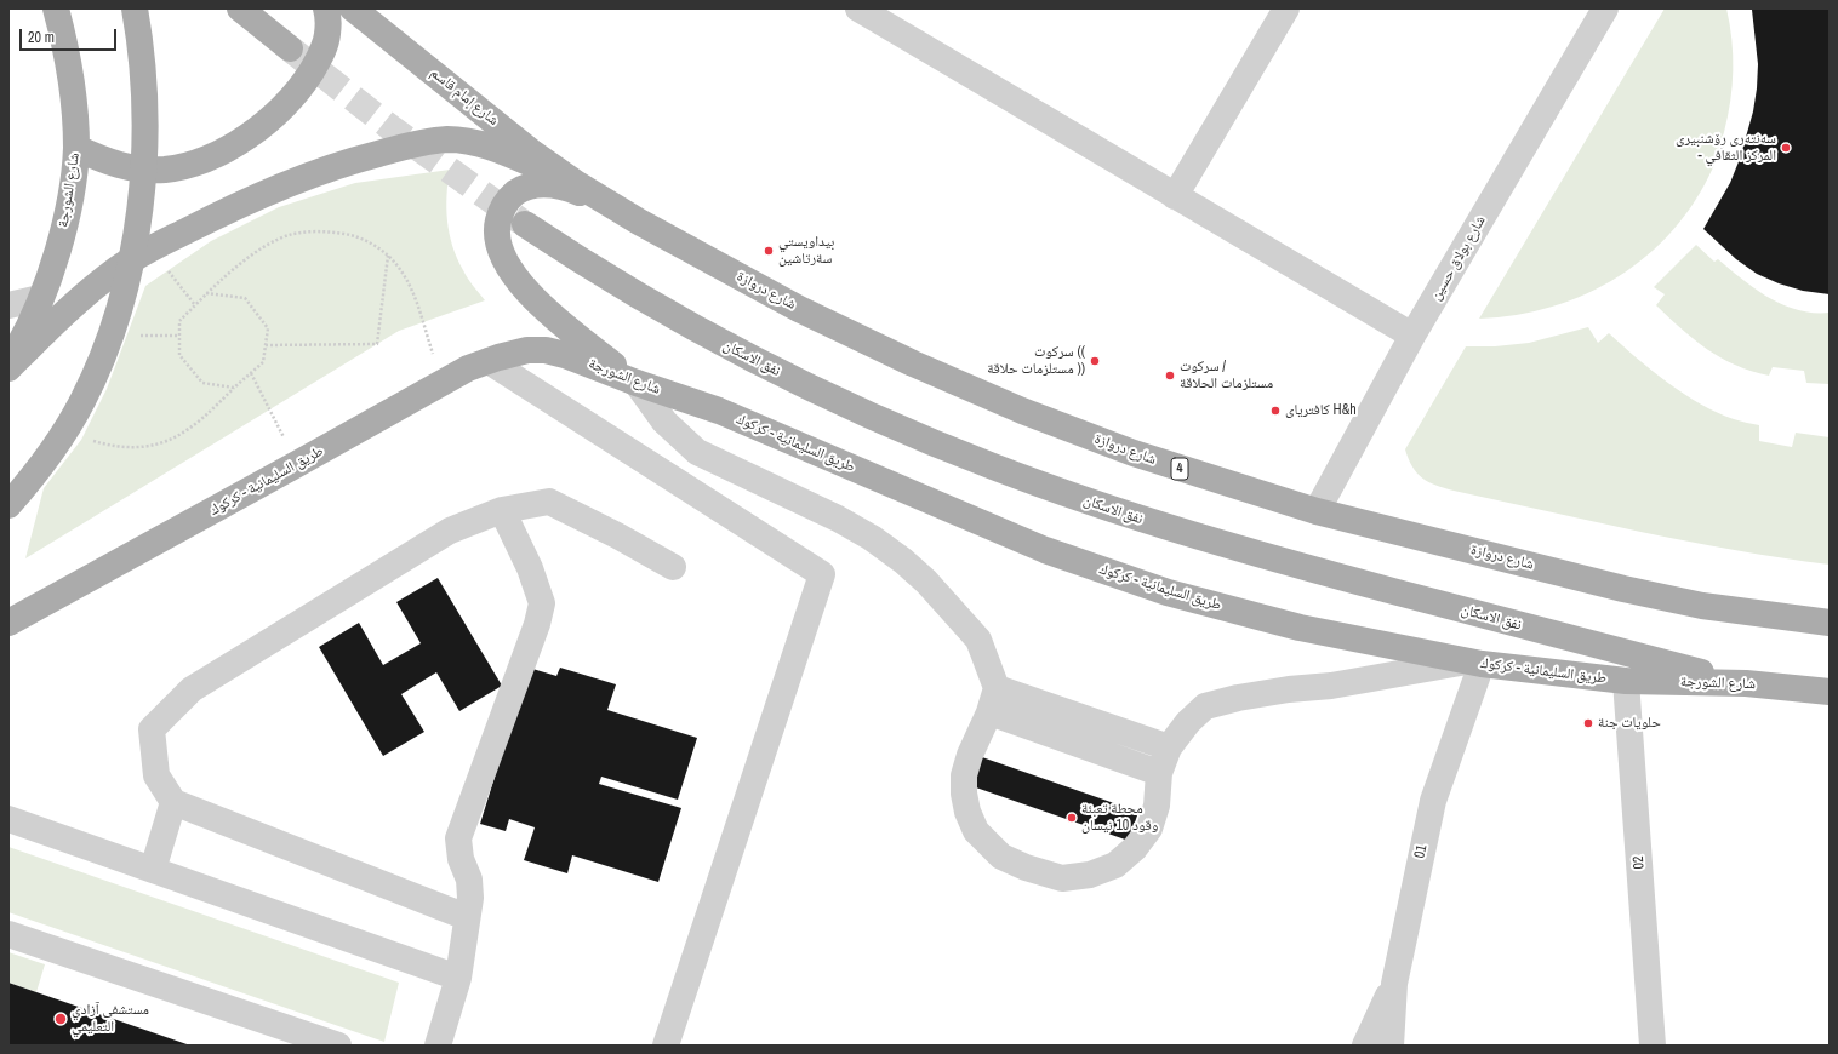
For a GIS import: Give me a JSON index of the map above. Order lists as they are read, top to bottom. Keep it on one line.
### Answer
{"streets":{"main road":["شارع إمام قاسم","شارع الشورجة","شارع دروازة","نفق الاسكان","طريق السليمانية - كركوك","4"],"street":["شارع بولاق حسين","01","02"]},"crossings":[["شارع إمام قاسم","شارع دروازة"],["شارع الشورجة","نفق الاسكان"],["شارع الشورجة","طريق السليمانية - كركوك"],["شارع الشورجة","02"],["شارع بولاق حسين","شارع دروازة"],["طريق السليمانية - كركوك","01"],["طريق السليمانية - كركوك","02"]],"places":["سەنتەری ڕۆشنبیری - المرکز الثقافي","بيداويستي سةرتاشين","سركوت (( مستلزمات حلاقة ))","سركوت / مستلزمات الحلاقة","کافتریای H&h","حلویات جنة","محطة تعبئة وقود 10 نيسان","مستشفى آزادي التعليمي"],"scale_bar":"20 m"}
